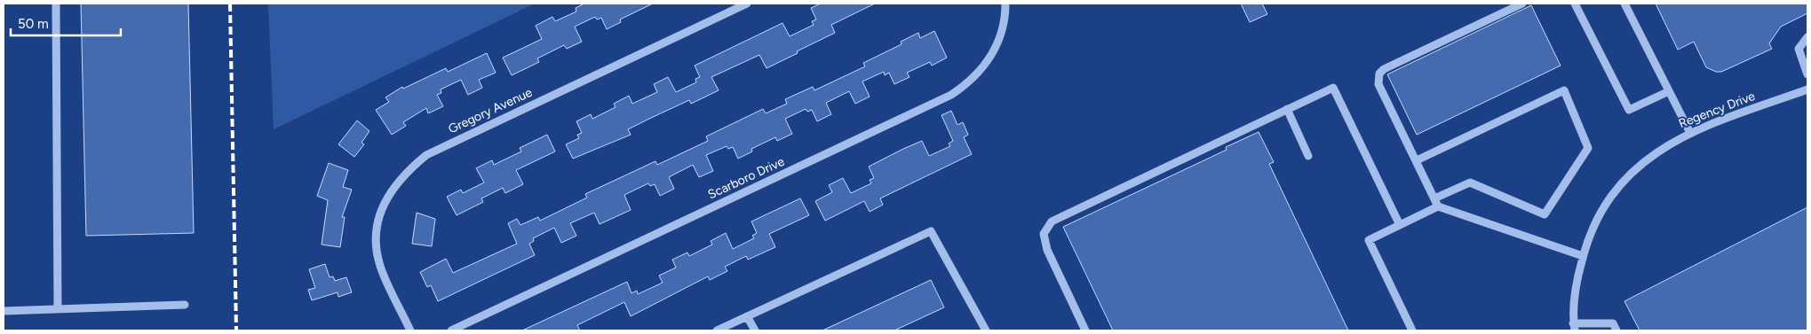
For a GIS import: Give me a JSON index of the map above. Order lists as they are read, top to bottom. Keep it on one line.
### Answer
{"streets":{"street":["Regency Drive","Gregory Avenue","Scarboro Drive"]},"scale_bar":"50 m"}
